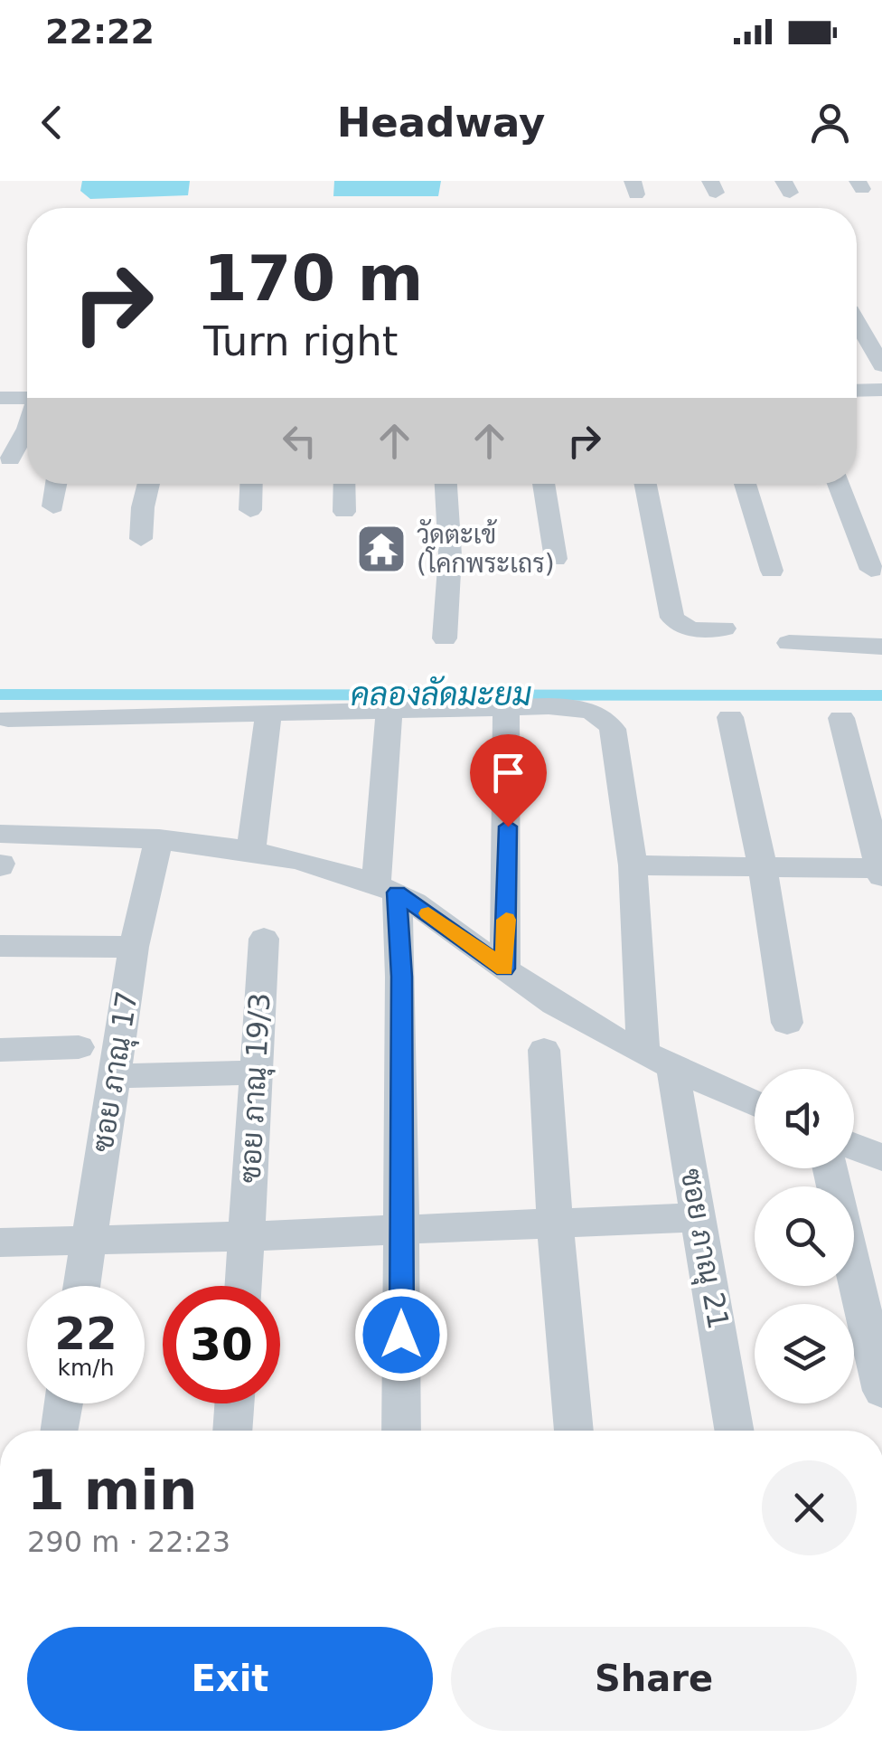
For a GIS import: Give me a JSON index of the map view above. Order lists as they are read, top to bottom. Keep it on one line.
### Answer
{"streets":{"street":["ซอย ภาณุ 17","ซอย ภาณุ 19/3","ซอย ภาณุ 21"]},"water":["คลองลัดมะยม"],"places":{"temple":["วัดตะเข้ (โคกพระเถร)"]},"page":{"status":"22:22","header":"Headway","turn":["170 m","Turn right"],"speed":"22 km/h","limit":"30","heading":["1 min","290 m · 22:23"],"buttons":["Exit","Share"]}}
